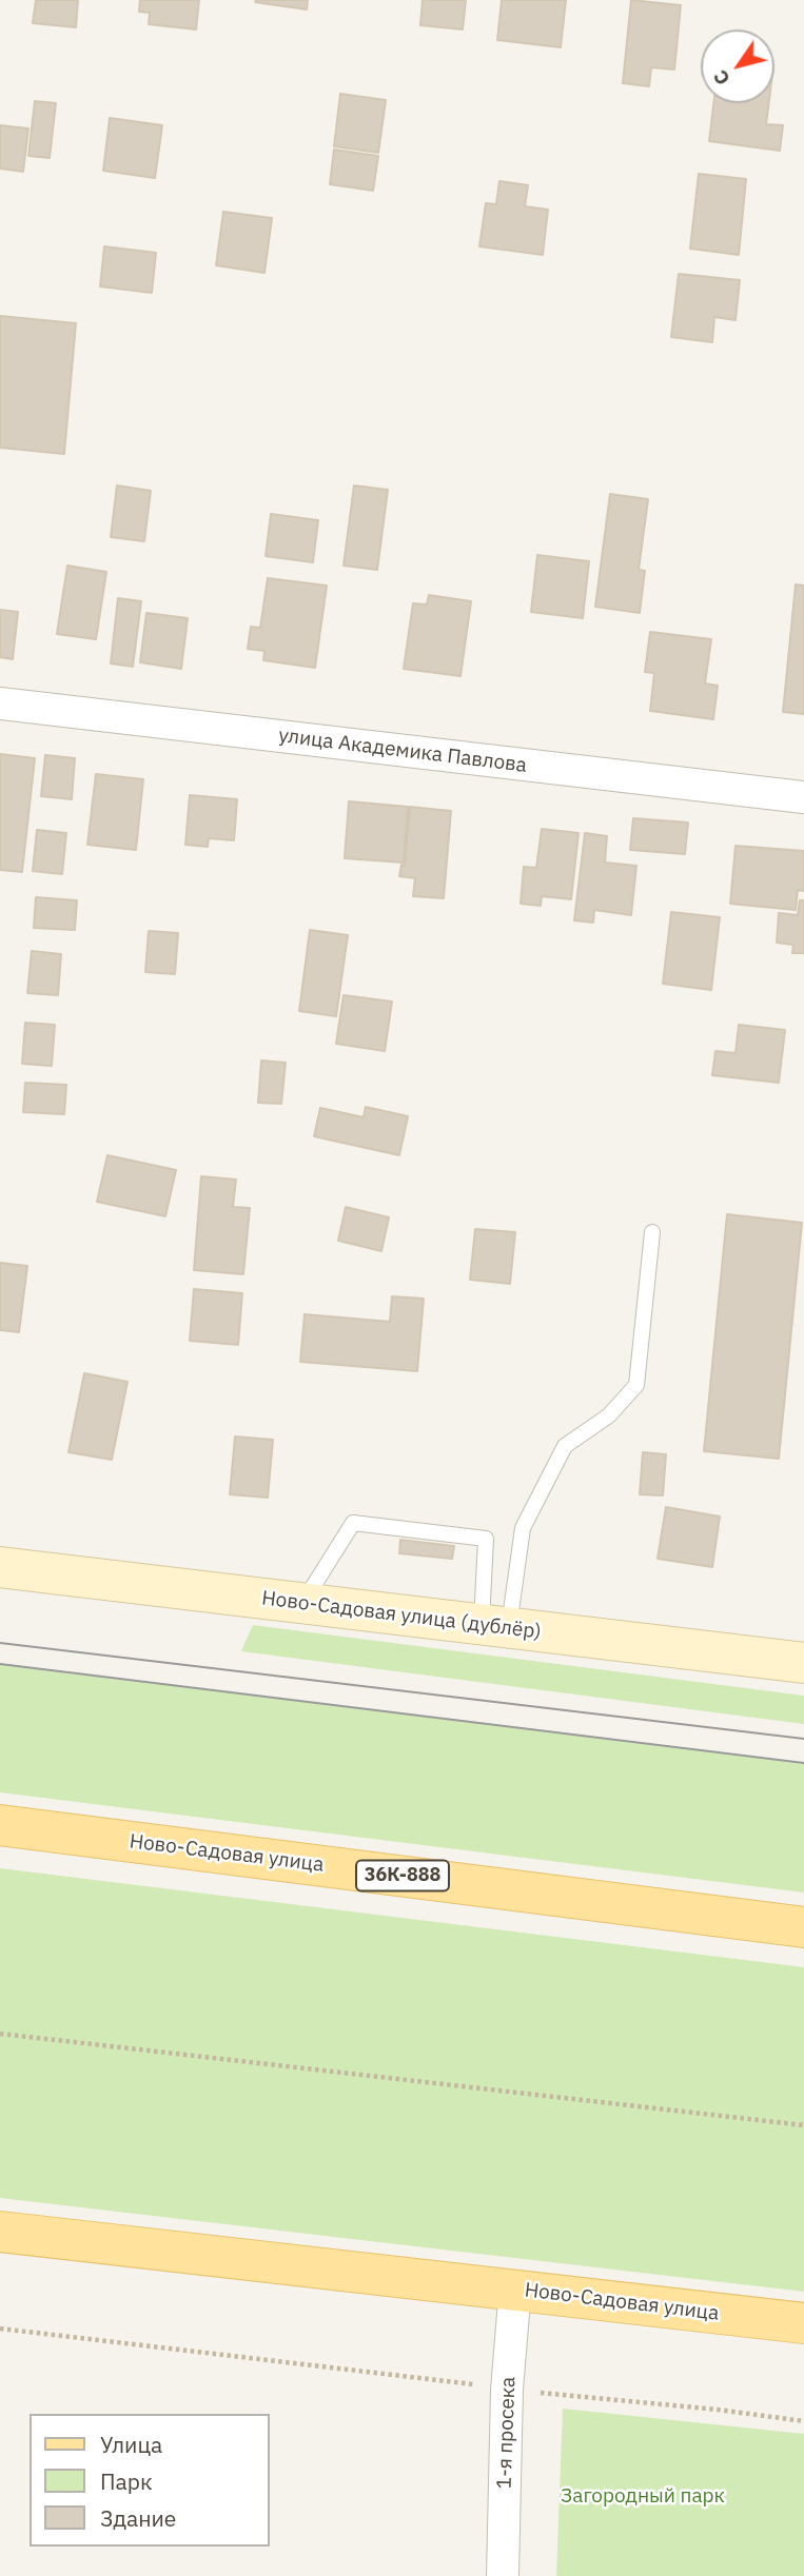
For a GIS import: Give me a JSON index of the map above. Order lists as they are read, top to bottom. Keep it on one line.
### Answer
{"streets":{"main road":["Ново-Садовая улица","36К-888"],"street":["улица Академика Павлова","Ново-Садовая улица (дублёр)","1-я просека"]},"crossings":[["Ново-Садовая улица","1-я просека"]],"parks":["Загородный парк"],"legend":["Улица","Парк","Здание"],"north":"bottom left"}
